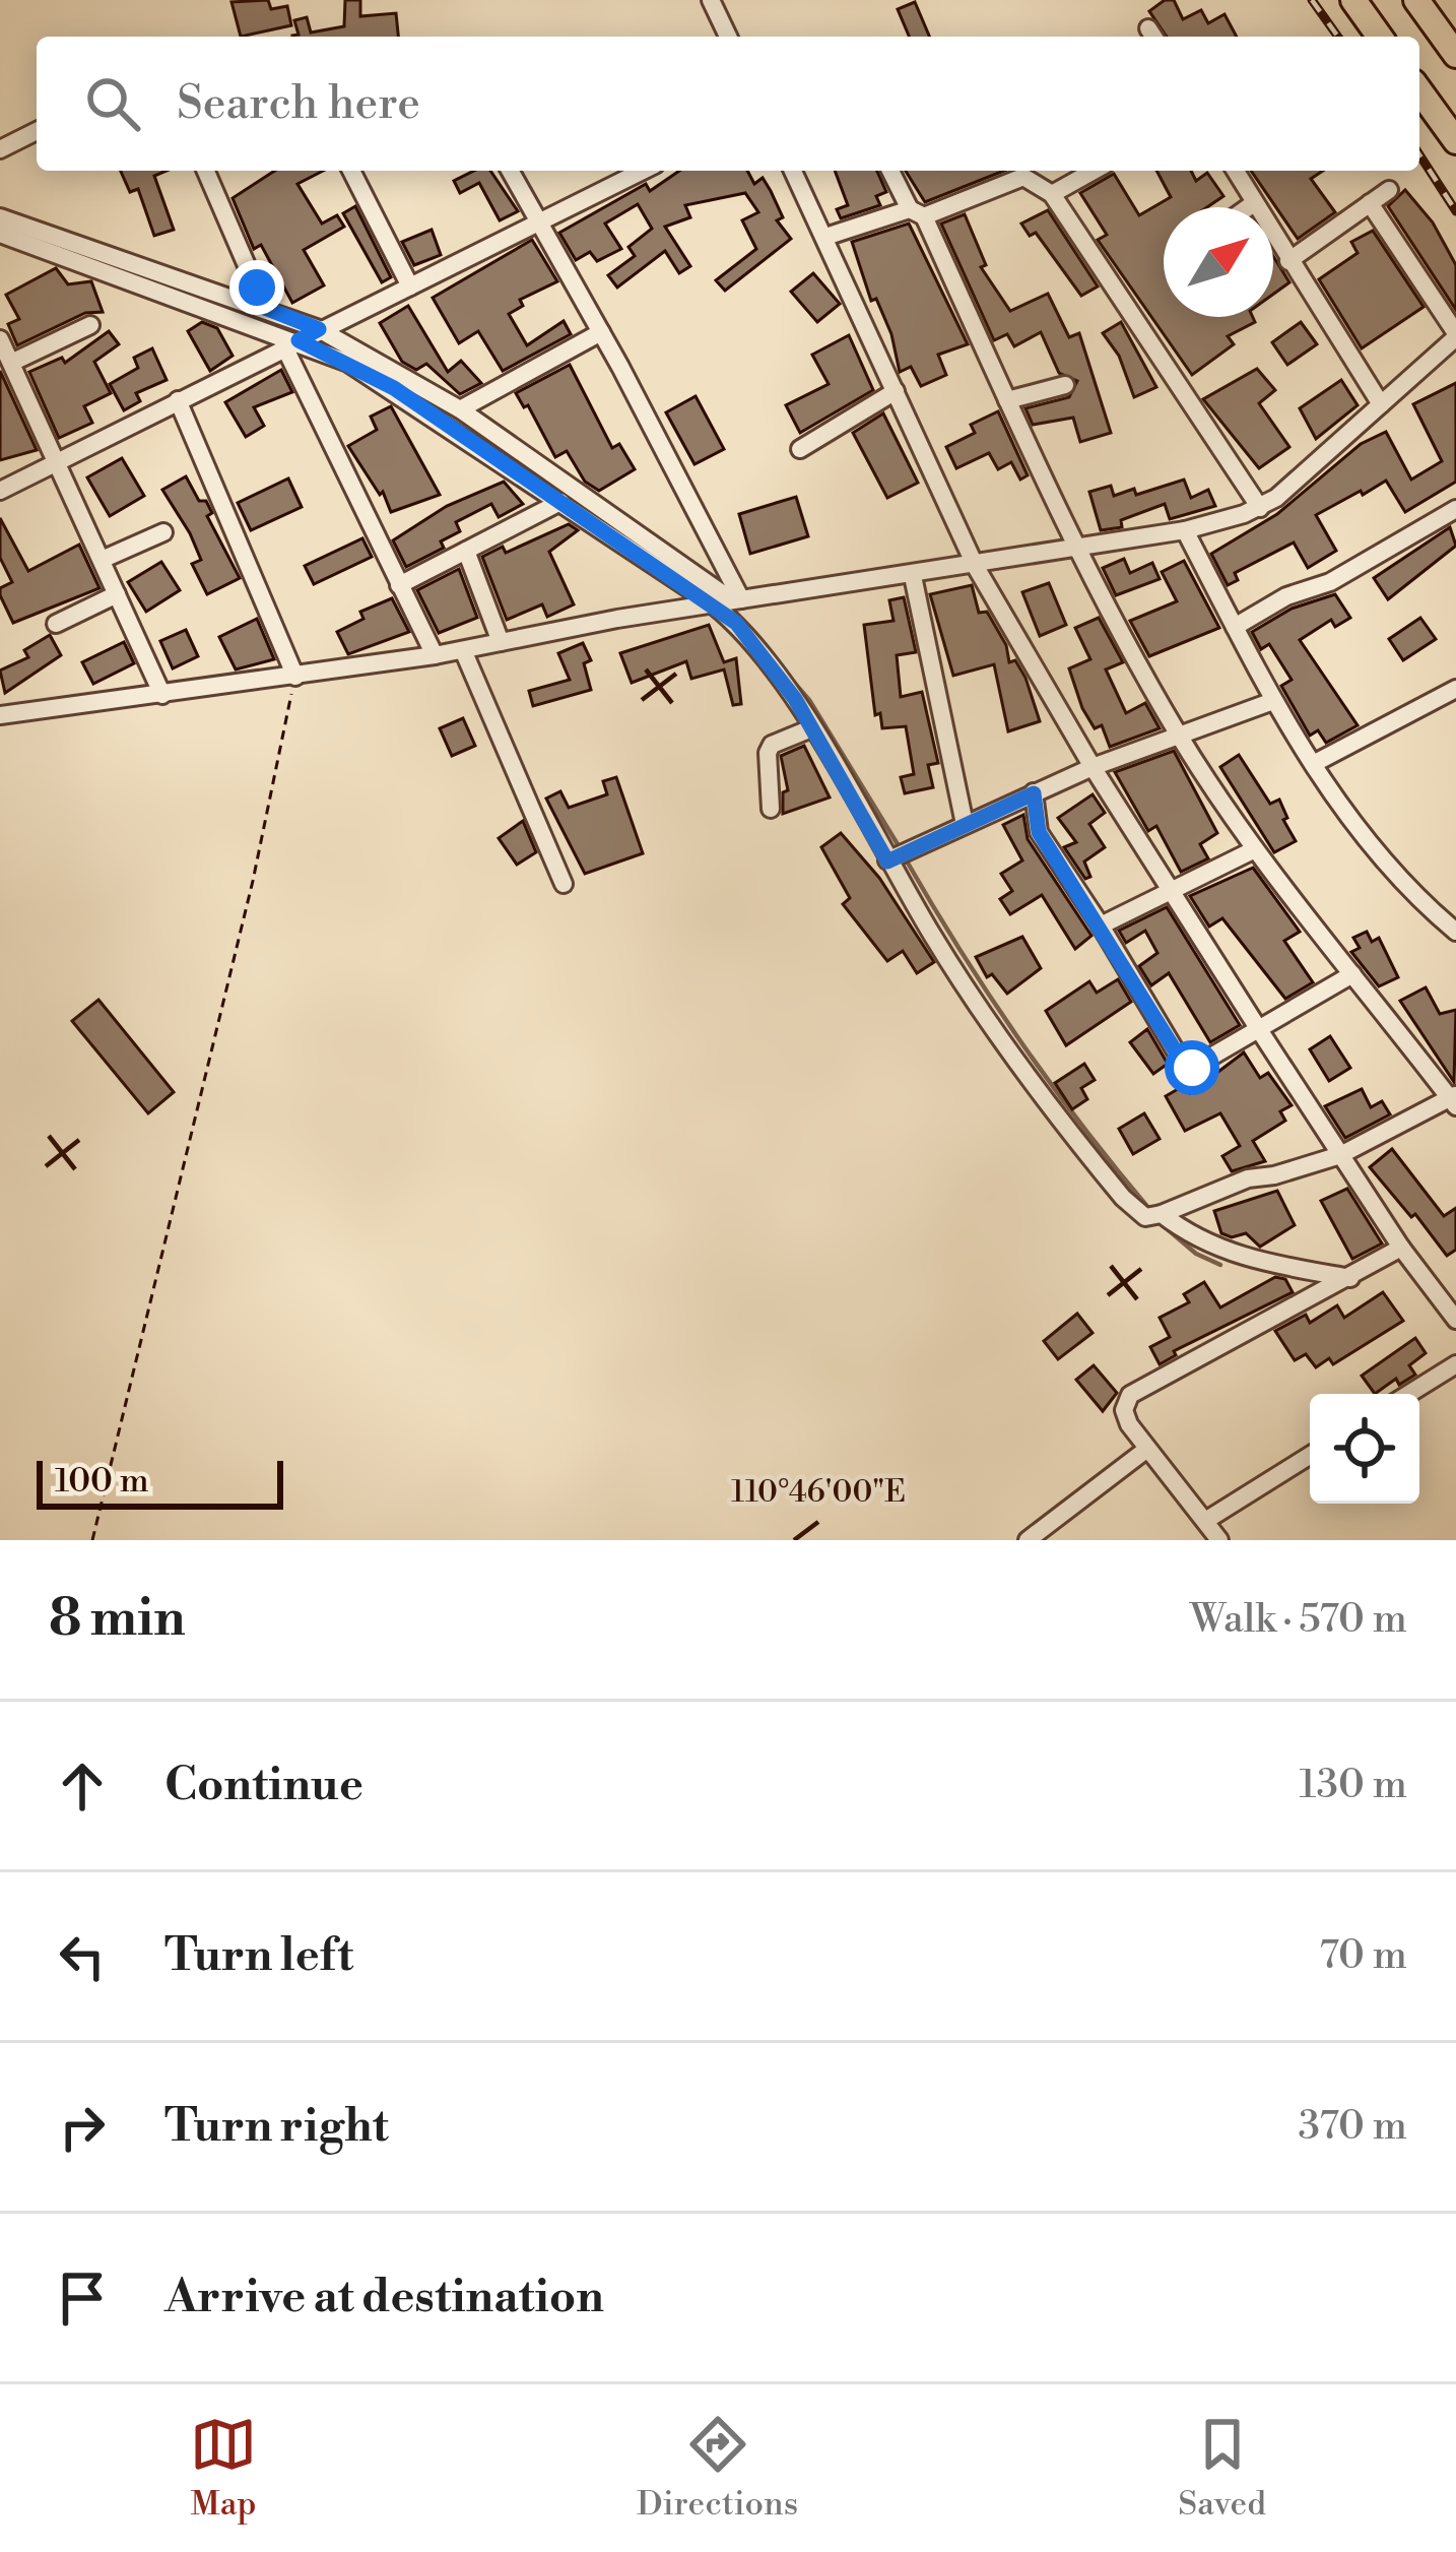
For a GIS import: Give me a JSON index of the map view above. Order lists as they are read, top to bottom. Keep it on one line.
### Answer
{"scale_bar":"100 m","north":"top right","page":{"search":"Search here","scale":"100 m","heading":["8 min","Walk · 570 m"],"list":[["Continue","130 m"],["Turn left","70 m"],["Turn right","370 m"],"Arrive at destination"],"nav":["Map","Directions","Saved"]},"coordinates":["110°46'00\"E"]}
